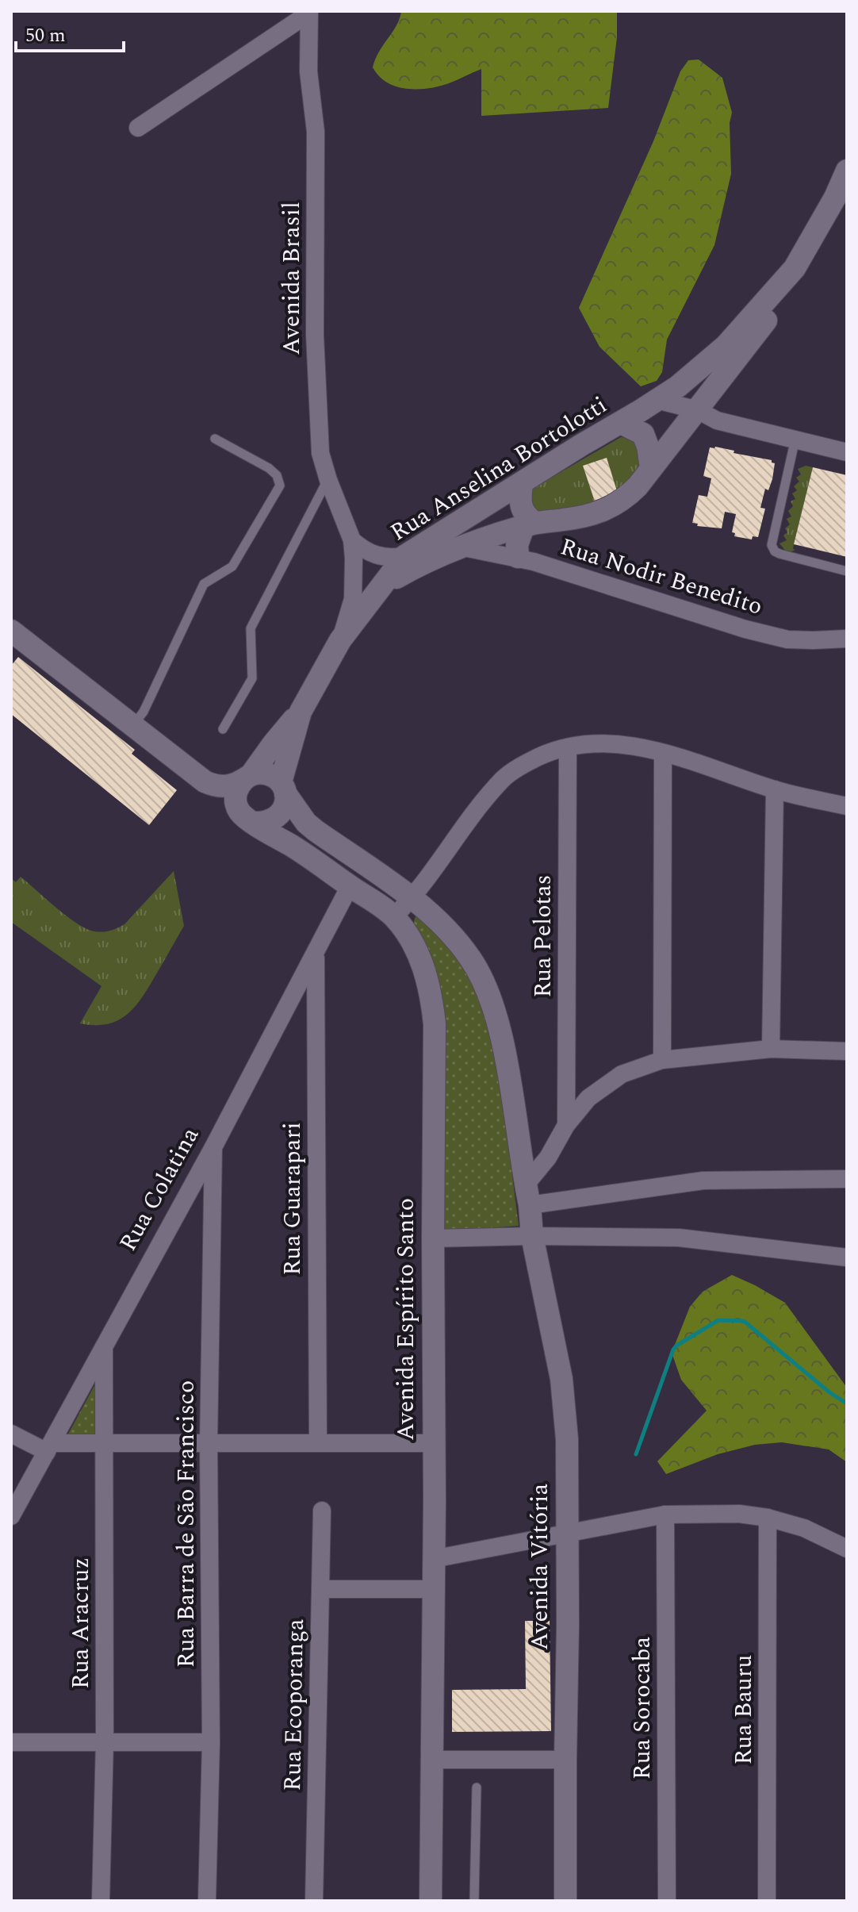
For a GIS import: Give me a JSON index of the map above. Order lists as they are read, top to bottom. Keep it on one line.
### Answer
{"streets":{"street":["Avenida Brasil","Rua Anselina Bortolotti","Rua Nodir Benedito","Rua Pelotas","Rua Colatina","Rua Guarapari","Avenida Espírito Santo","Rua Barra de São Francisco","Avenida Vitória","Rua Aracruz","Rua Ecoporanga","Rua Sorocaba","Rua Bauru"]},"crossings":[["Rua Anselina Bortolotti","Rua Nodir Benedito"],["Rua Colatina","Rua Guarapari"],["Rua Colatina","Avenida Espírito Santo"],["Rua Colatina","Rua Barra de São Francisco"],["Rua Colatina","Rua Aracruz"],["Avenida Espírito Santo","Avenida Vitória"]],"scale_bar":"50 m"}
